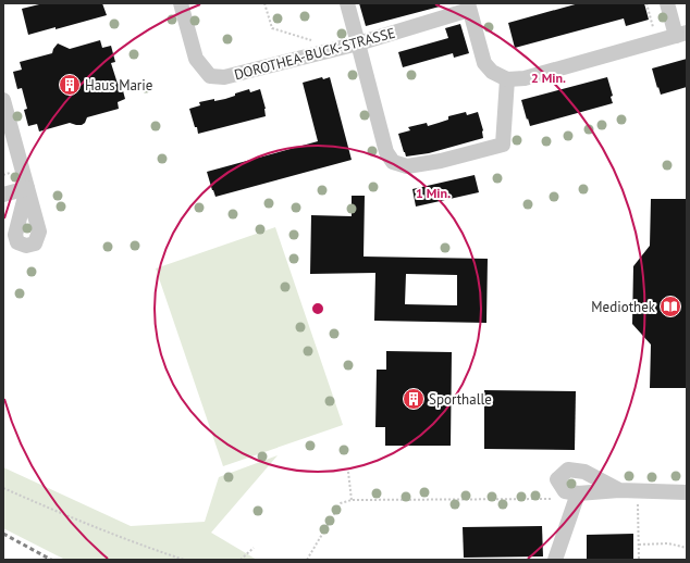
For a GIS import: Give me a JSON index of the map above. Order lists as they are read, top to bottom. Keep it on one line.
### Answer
{"streets":{"street":["DOROTHEA-BUCK-STRASSE"]},"places":{"building":["Haus Marie","Sporthalle"],"library":["Mediothek"]},"rings":["2 Min.","1 Min."]}
